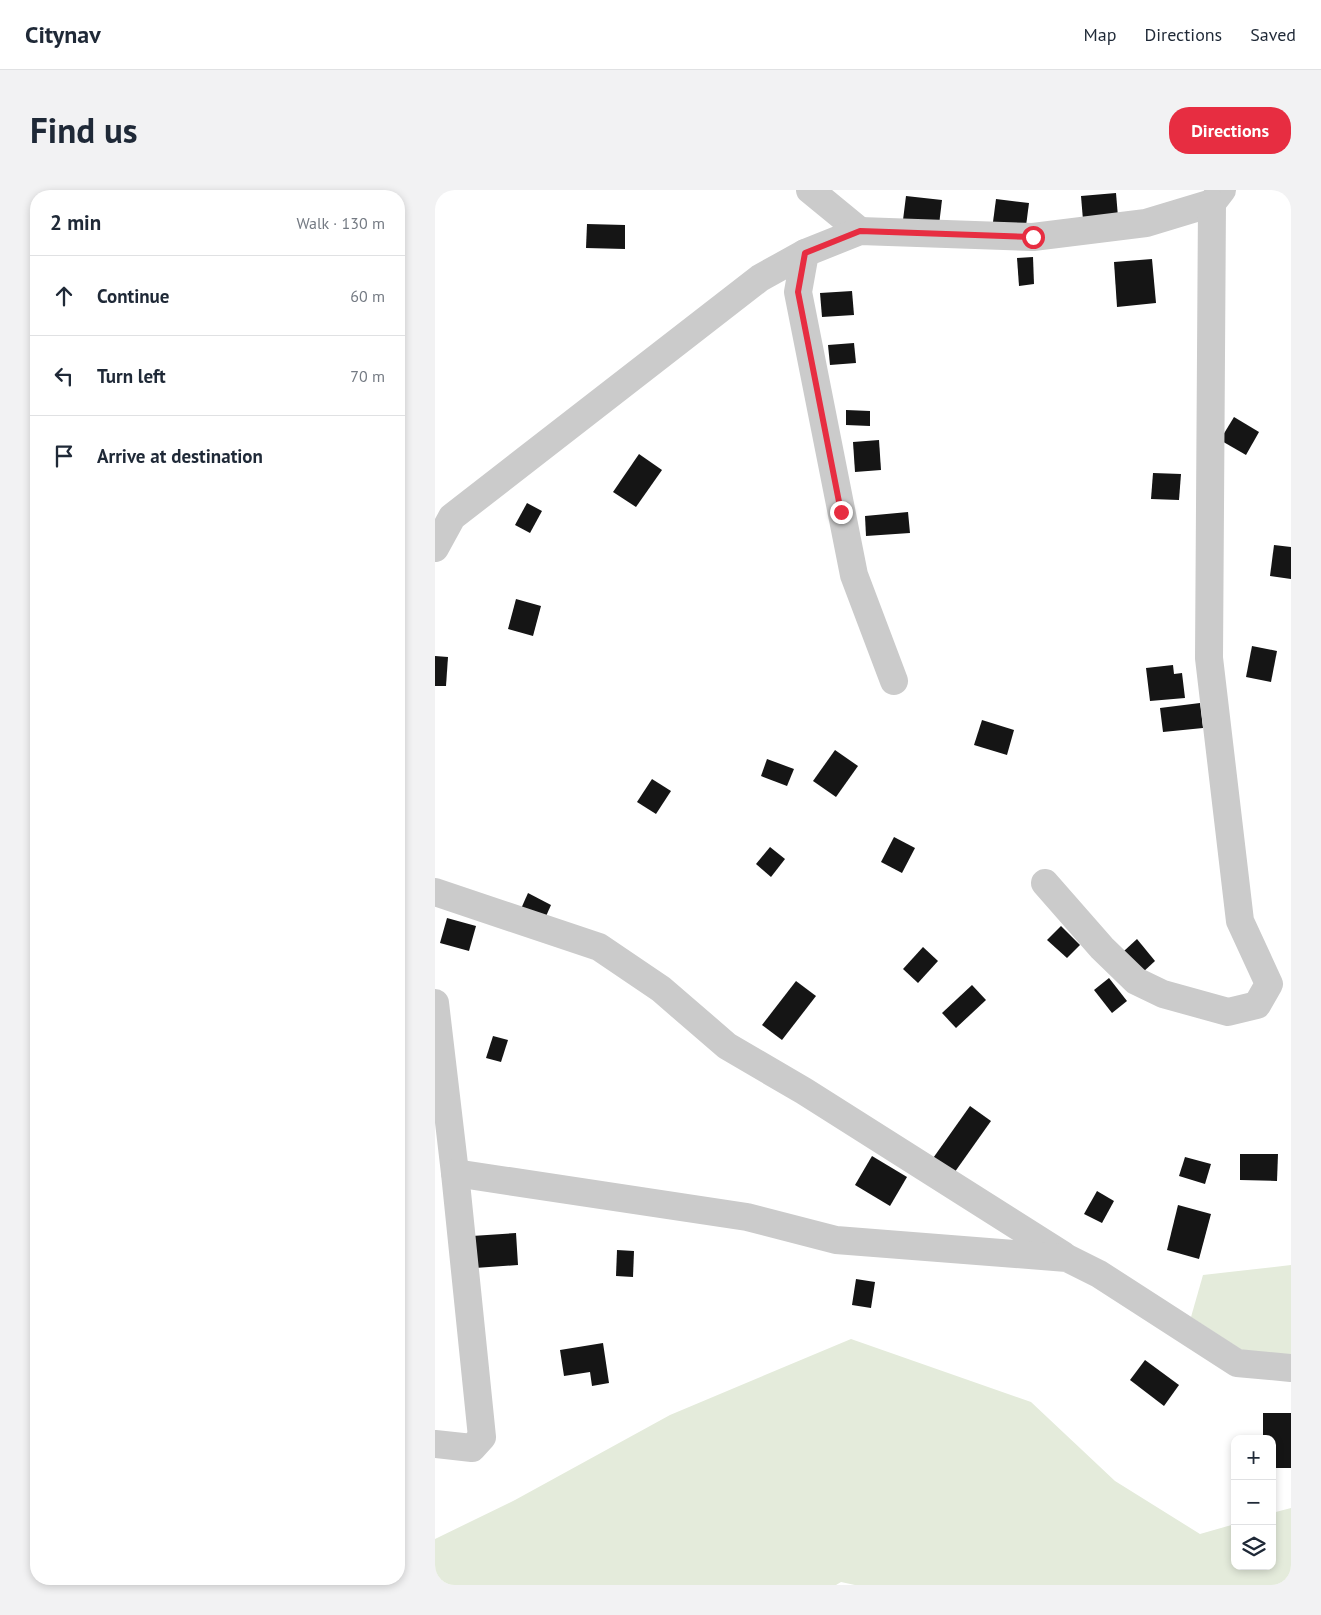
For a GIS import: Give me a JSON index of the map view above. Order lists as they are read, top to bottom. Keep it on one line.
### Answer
{"page":{"header":"Citynav","nav":["Map","Directions","Saved"],"title":"Find us","buttons":"Directions","heading":["2 min","Walk · 130 m"],"list":[["Continue","60 m"],["Turn left","70 m"],"Arrive at destination"],"map_buttons":["+","−"]}}
